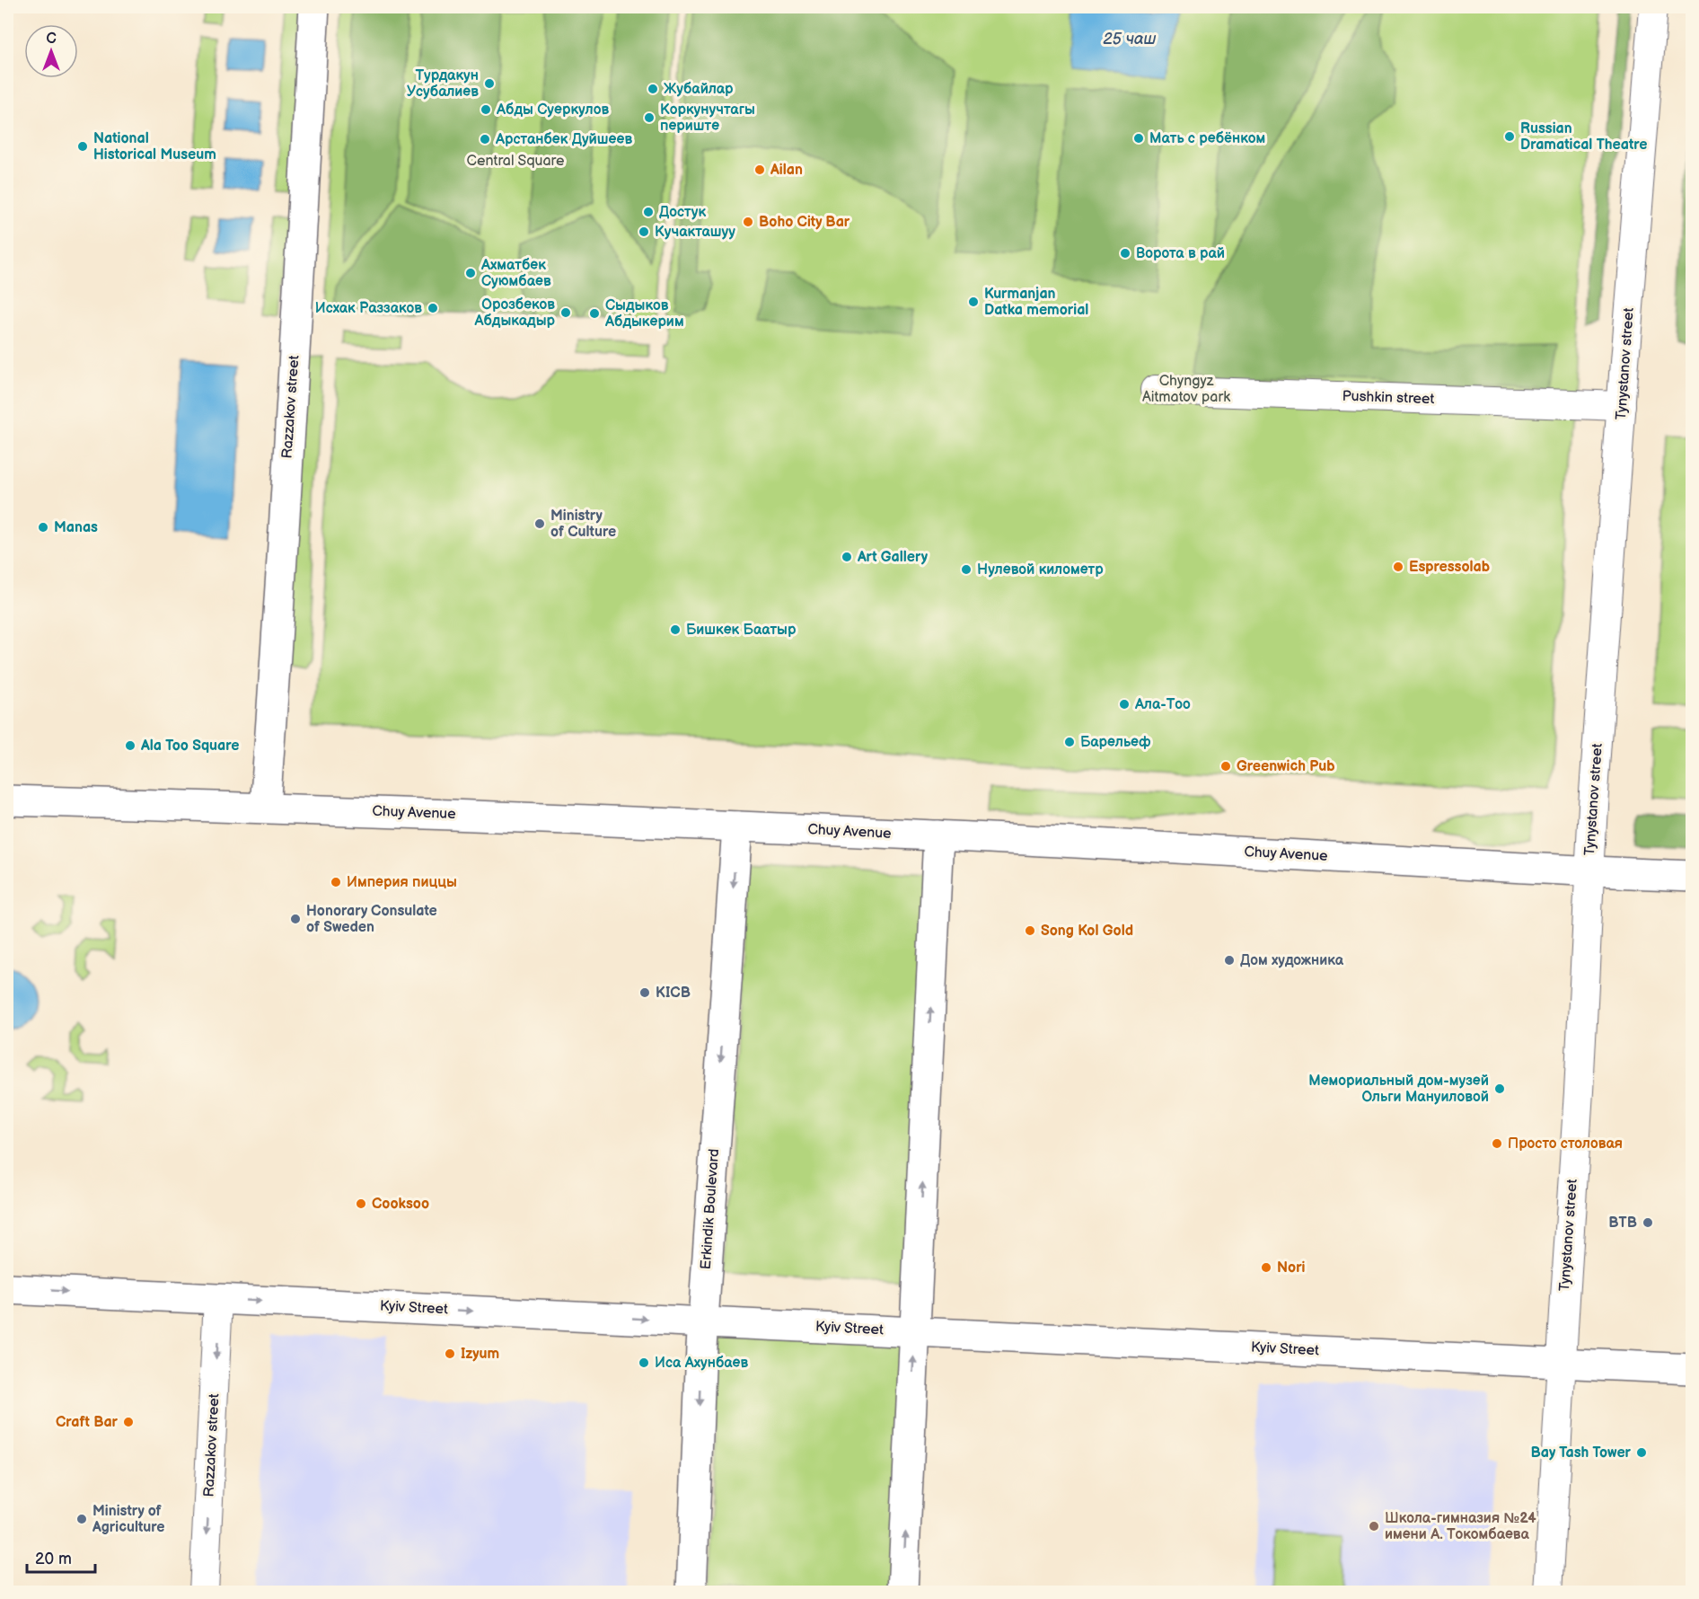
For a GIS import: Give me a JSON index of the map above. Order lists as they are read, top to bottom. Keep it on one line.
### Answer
{"streets":{"main road":["Razzakov street","Chuy Avenue","Erkindik Boulevard","Kyiv Street"],"street":["Tynystanov street","Pushkin street"]},"crossings":[["Tynystanov street","Pushkin street"],["Tynystanov street","Chuy Avenue"],["Tynystanov street","Kyiv Street"],["Razzakov street","Chuy Avenue"],["Razzakov street","Kyiv Street"],["Chuy Avenue","Erkindik Boulevard"],["Erkindik Boulevard","Kyiv Street"]],"one_way":["Kyiv Street"],"water":["25 чаш"],"parks":["Central Square","Chyngyz Aitmatov park"],"places":["Турдакун Усубалиев","Жубайлар","Абды Суеркулов","Коркунучтагы периште","Russian Dramatical Theatre","Мать с ребёнком","Арстанбек Дуйшеев","National Historical Museum","Ailan","Достук","Boho City Bar","Кучакташуу","Ворота в рай","Ахматбек Суюмбаев","Kurmanjan Datka memorial","Исхак Раззаков","Орозбеков Абдыкадыр","Сыдыков Абдыкерим","Ministry of Culture","Manas","Art Gallery","Espressolab","Нулевой километр","Бишкек Баатыр","Ала-Тоо","Барельеф","Ala Too Square","Greenwich Pub","Империя пиццы","Honorary Consulate of Sweden","Song Kol Gold","Дом художника","KICB","Мемориальный дом-музей Ольги Мануиловой","Просто столовая","Cooksoo","BTB","Nori","Izyum","Иса Ахунбаев","Craft Bar","Bay Tash Tower","Ministry of Agriculture","Школа-гимназия №24 имени А. Токомбаева"],"scale_bar":"20 m","north":"top"}
